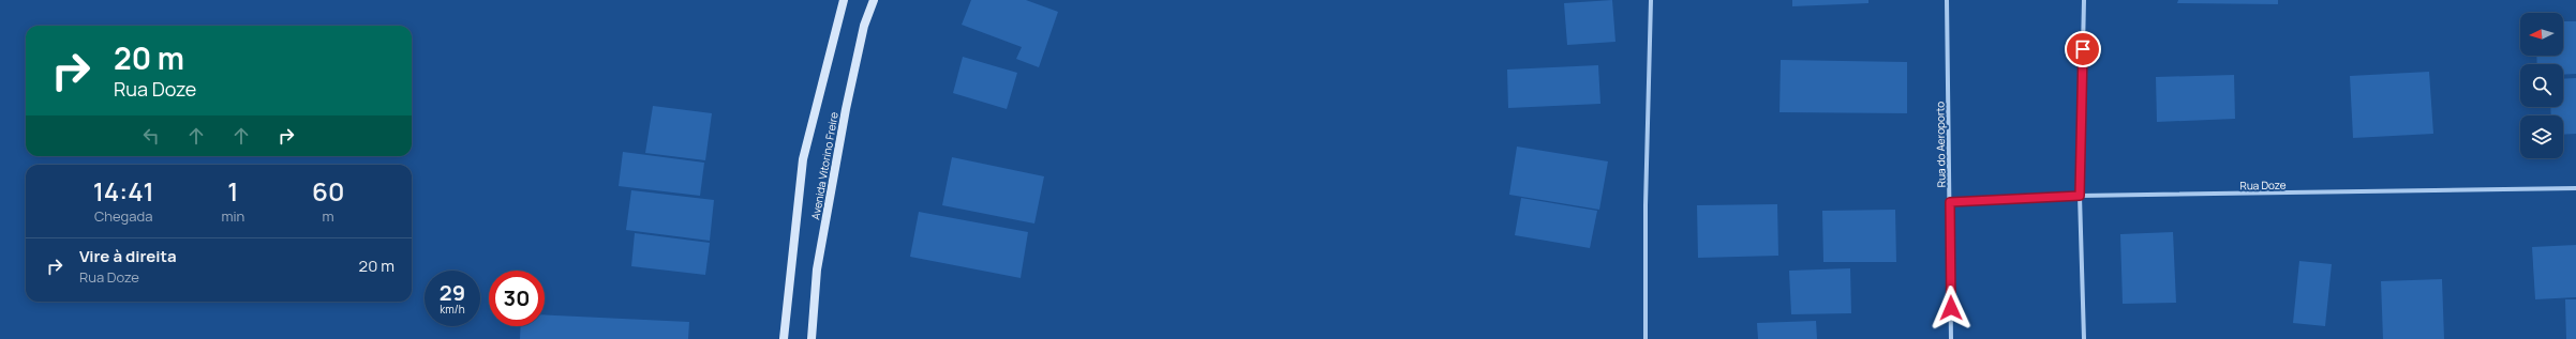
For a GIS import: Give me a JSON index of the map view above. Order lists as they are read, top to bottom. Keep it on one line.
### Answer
{"streets":{"street":["Rua do Aeroporto","Avenida Vitorino Freire","Rua Doze"]},"crossings":[["Rua do Aeroporto","Rua Doze"]],"north":"left","page":{"turn":["20 m","Rua Doze"],"eta":["14:41","Chegada","1","min","60","m"],"list":[{"name":"Vire à direita","note":"Rua Doze","value":"20 m"}],"speed":"29 km/h","limit":"30"}}
